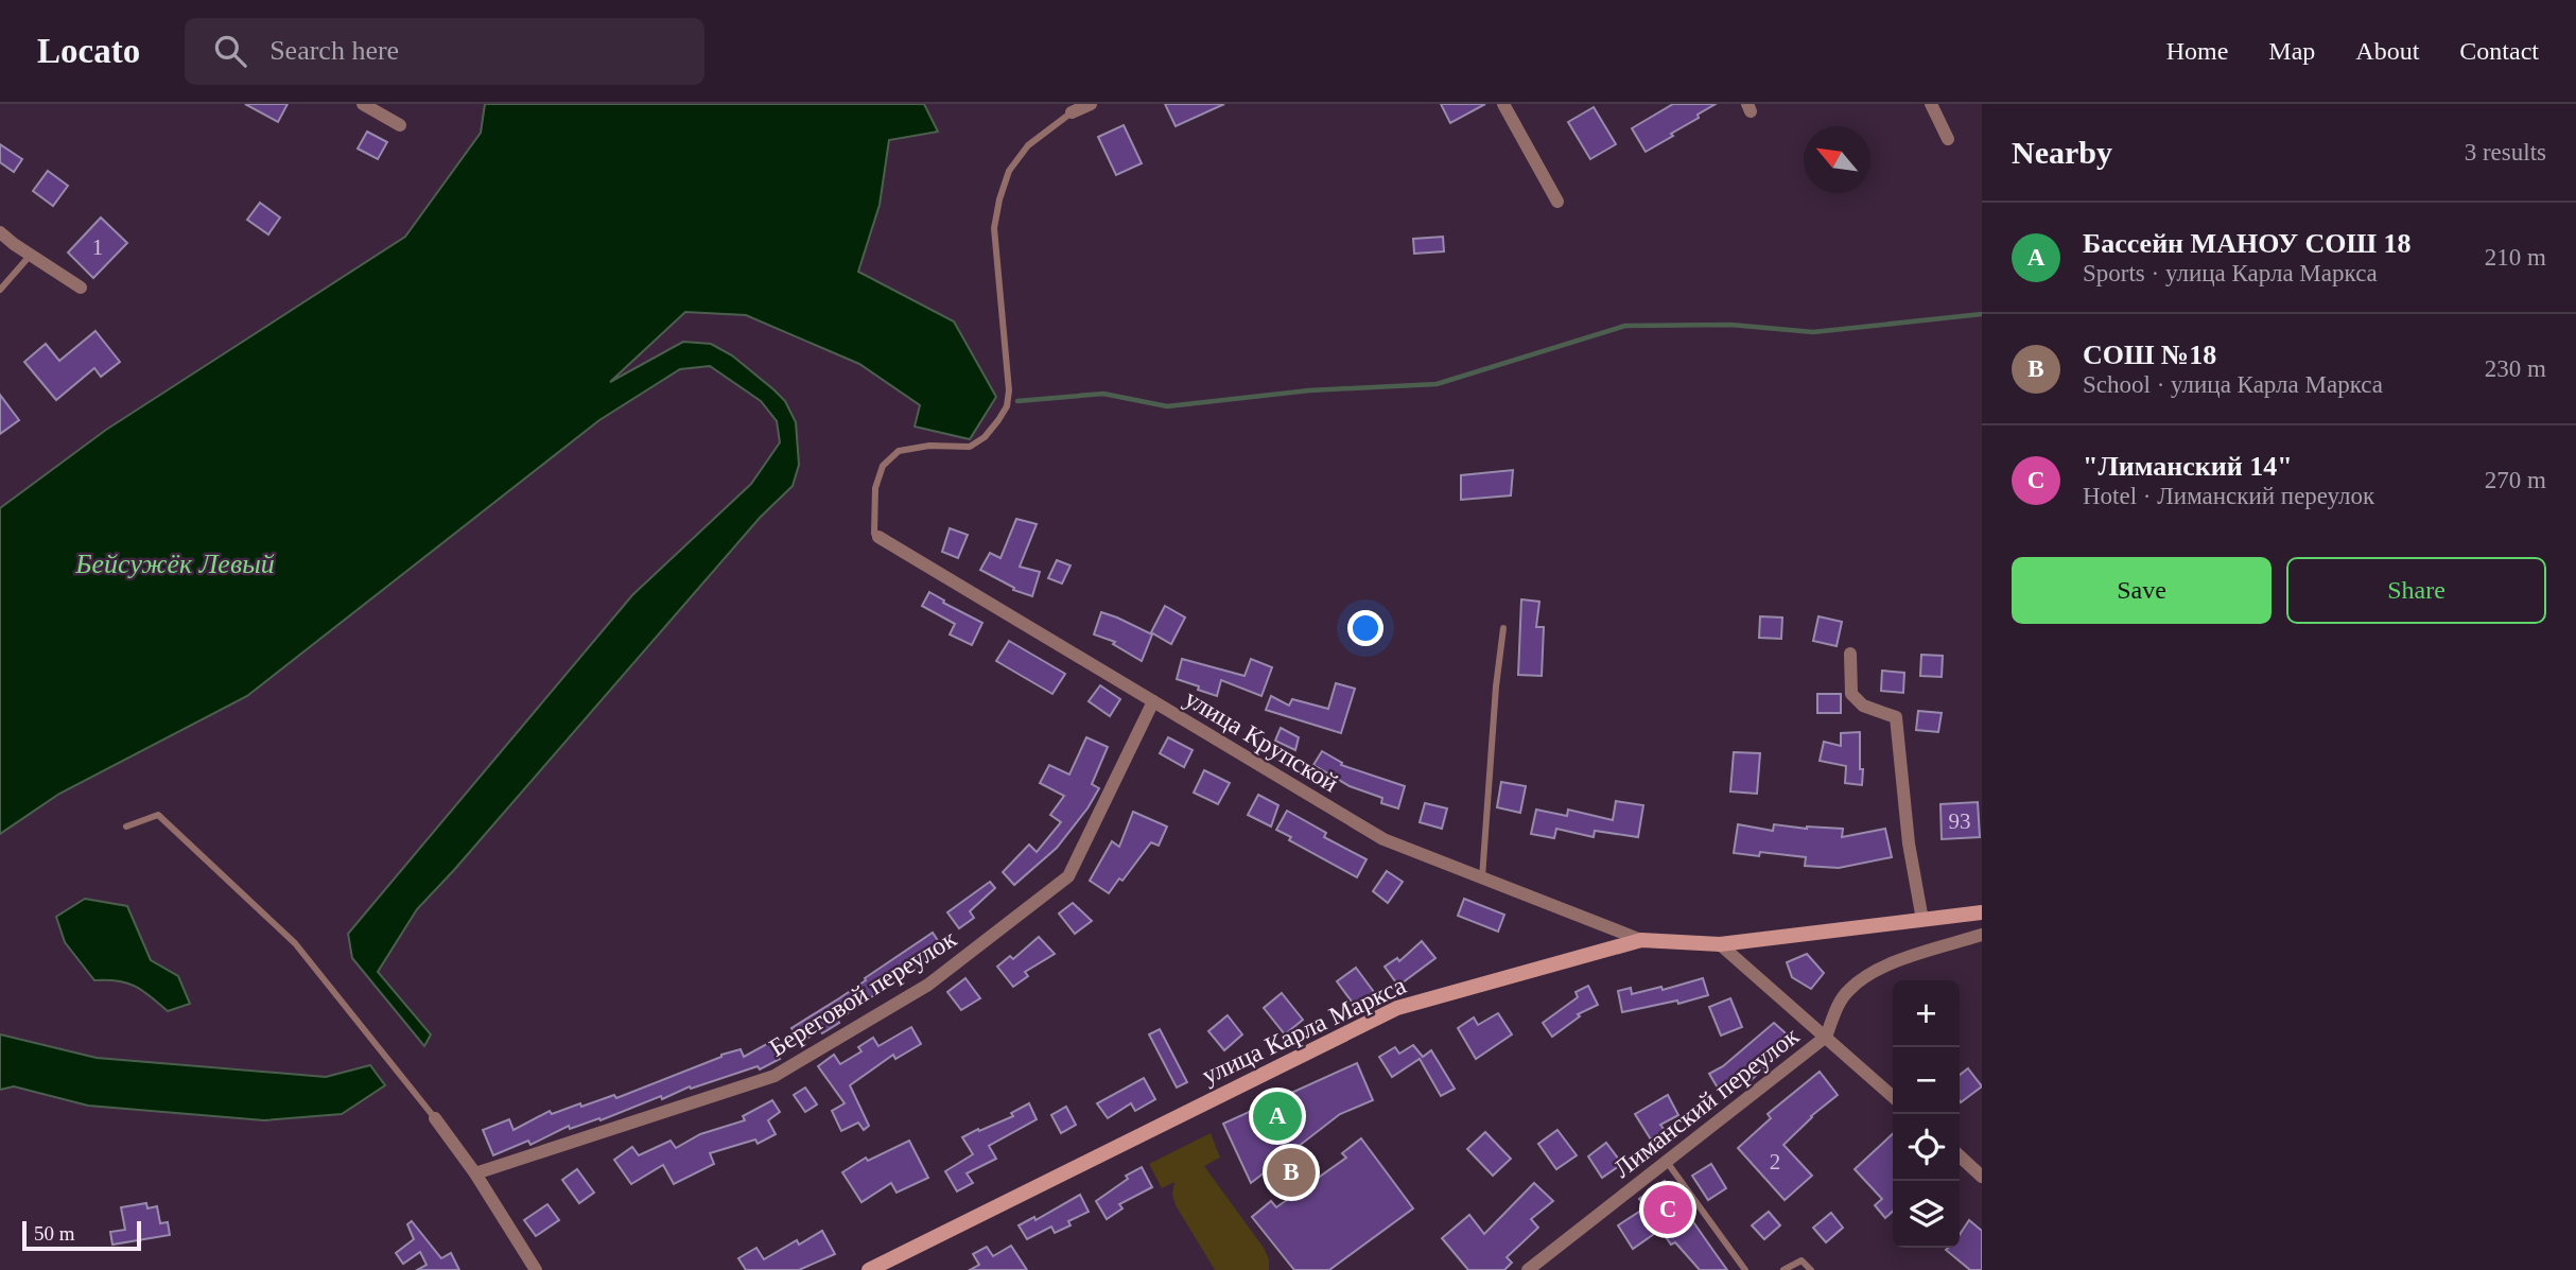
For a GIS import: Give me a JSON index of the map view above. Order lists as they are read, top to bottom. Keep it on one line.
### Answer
{"streets":{"main road":["улица Карла Маркса"],"street":["улица Крупской","Береговой переулок","Лиманский переулок"]},"crossings":[["улица Крупской","Береговой переулок"],["улица Крупской","улица Карла Маркса"]],"water":["Бейсужёк Левый"],"house_numbers":["1","93","2"],"scale_bar":"50 m","north":"top left","page":{"header":"Locato","search":"Search here","nav":["Home","Map","About","Contact"],"heading":["Nearby","3 results"],"list":[{"mark":"A","name":"Бассейн МАНОУ СОШ 18","note":"Sports · улица Карла Маркса","value":"210 m"},{"mark":"B","name":"СОШ №18","note":"School · улица Карла Маркса","value":"230 m"},{"mark":"C","name":"\"Лиманский 14\"","note":"Hotel · Лиманский переулок","value":"270 m"}],"buttons":["Save","Share"],"map_buttons":["+","−"],"pins":["A","B","C"],"scale":"50 m"}}
